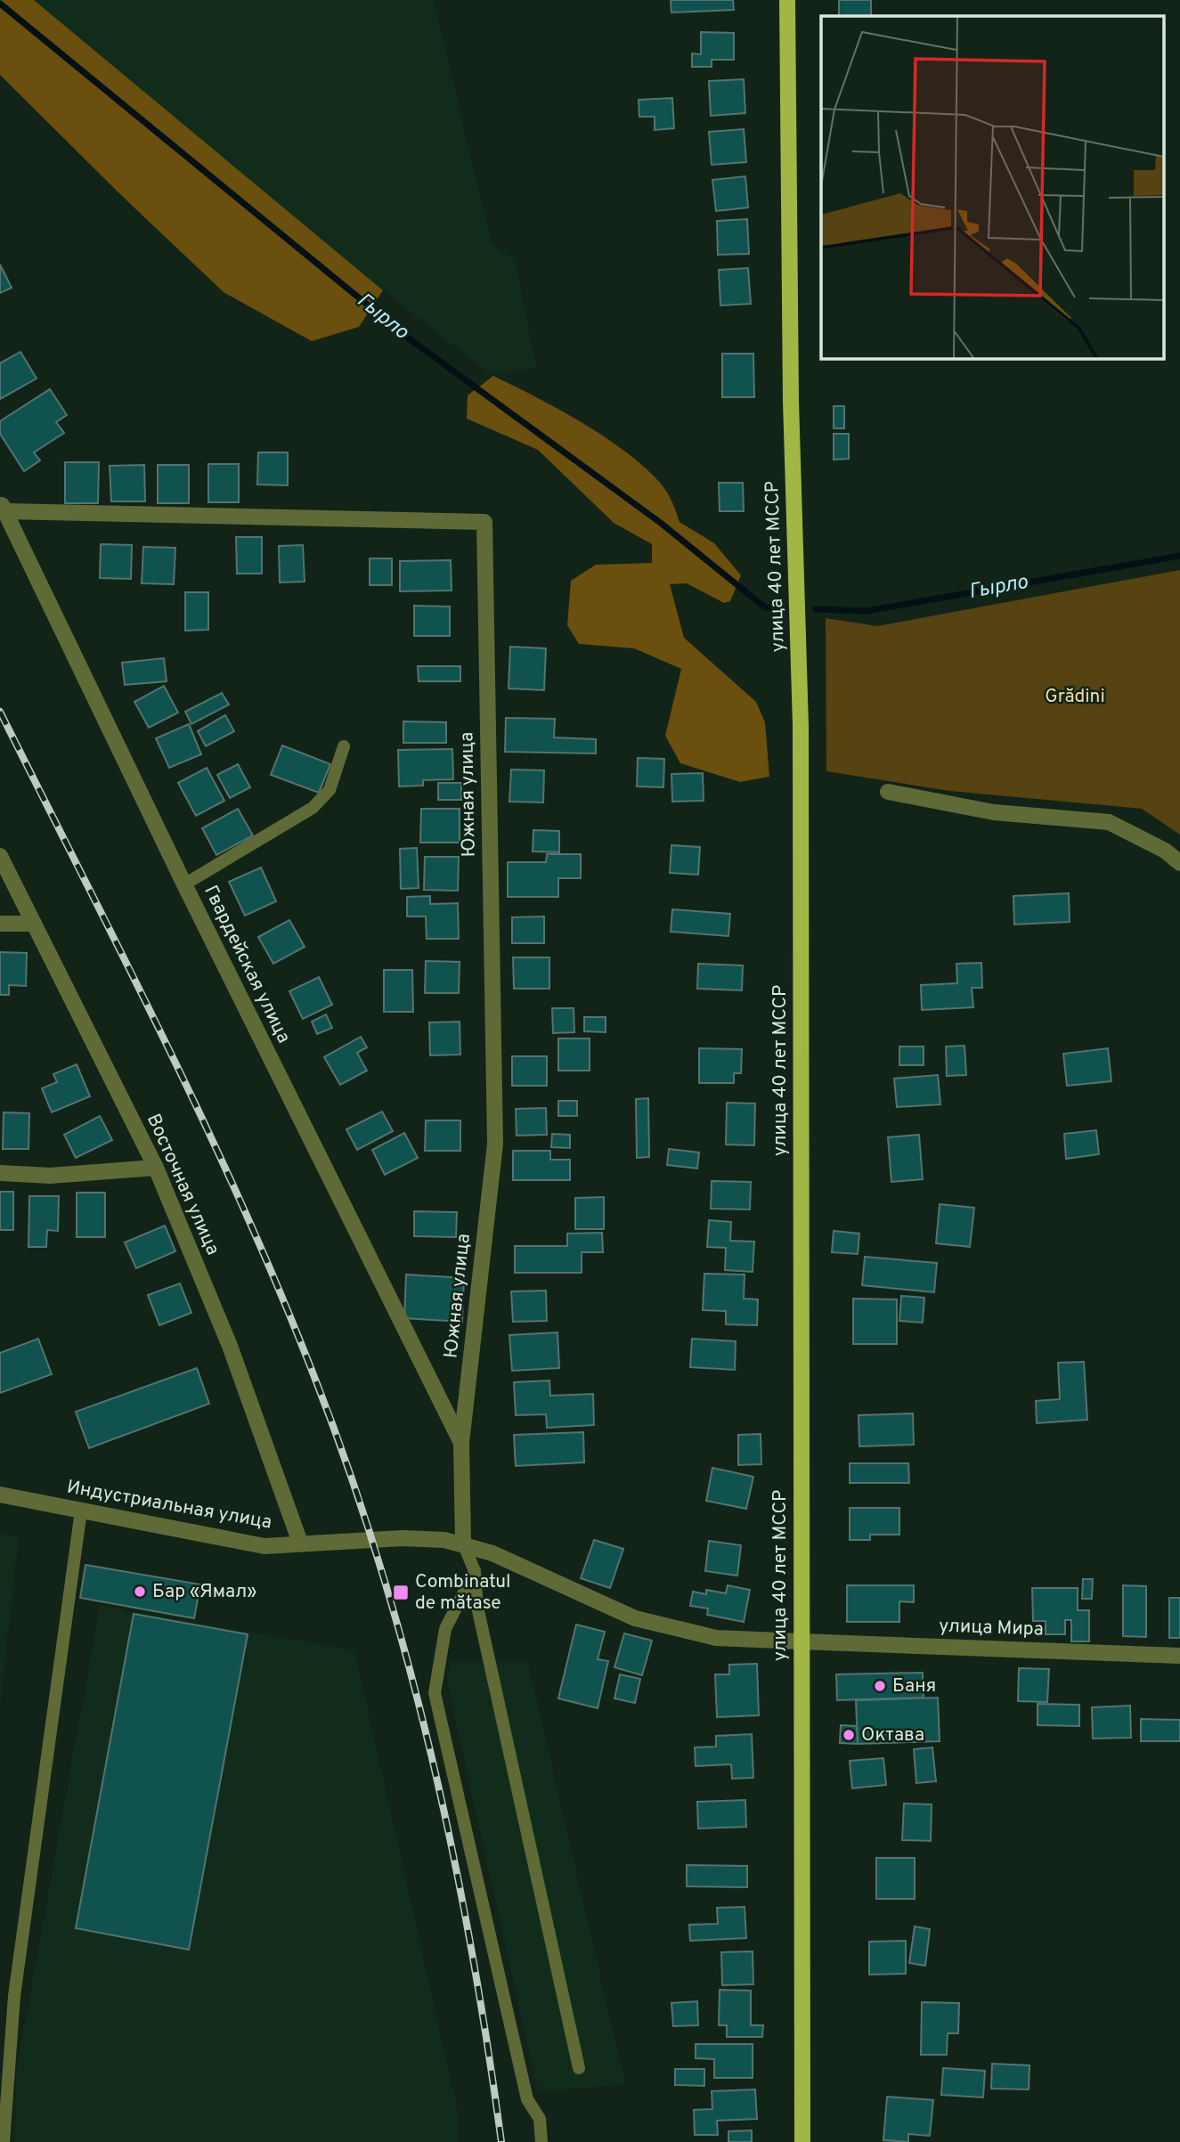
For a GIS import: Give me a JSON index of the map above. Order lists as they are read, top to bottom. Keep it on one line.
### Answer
{"streets":{"main road":["улица 40 лет МССР"],"street":["Южная улица","Гвардейская улица","Восточная улица","Индустриальная улица","улица Мира"]},"crossings":[["улица 40 лет МССР","Индустриальная улица"],["улица 40 лет МССР","улица Мира"],["Южная улица","Гвардейская улица"],["Южная улица","Индустриальная улица"],["Восточная улица","Индустриальная улица"],["Индустриальная улица","улица Мира"]],"water":["Гырло"],"parks":["Grădini"],"places":{"other":["Бар «Ямал»","Баня","Октава"],"transit":["Combinatul de mătase"]}}
